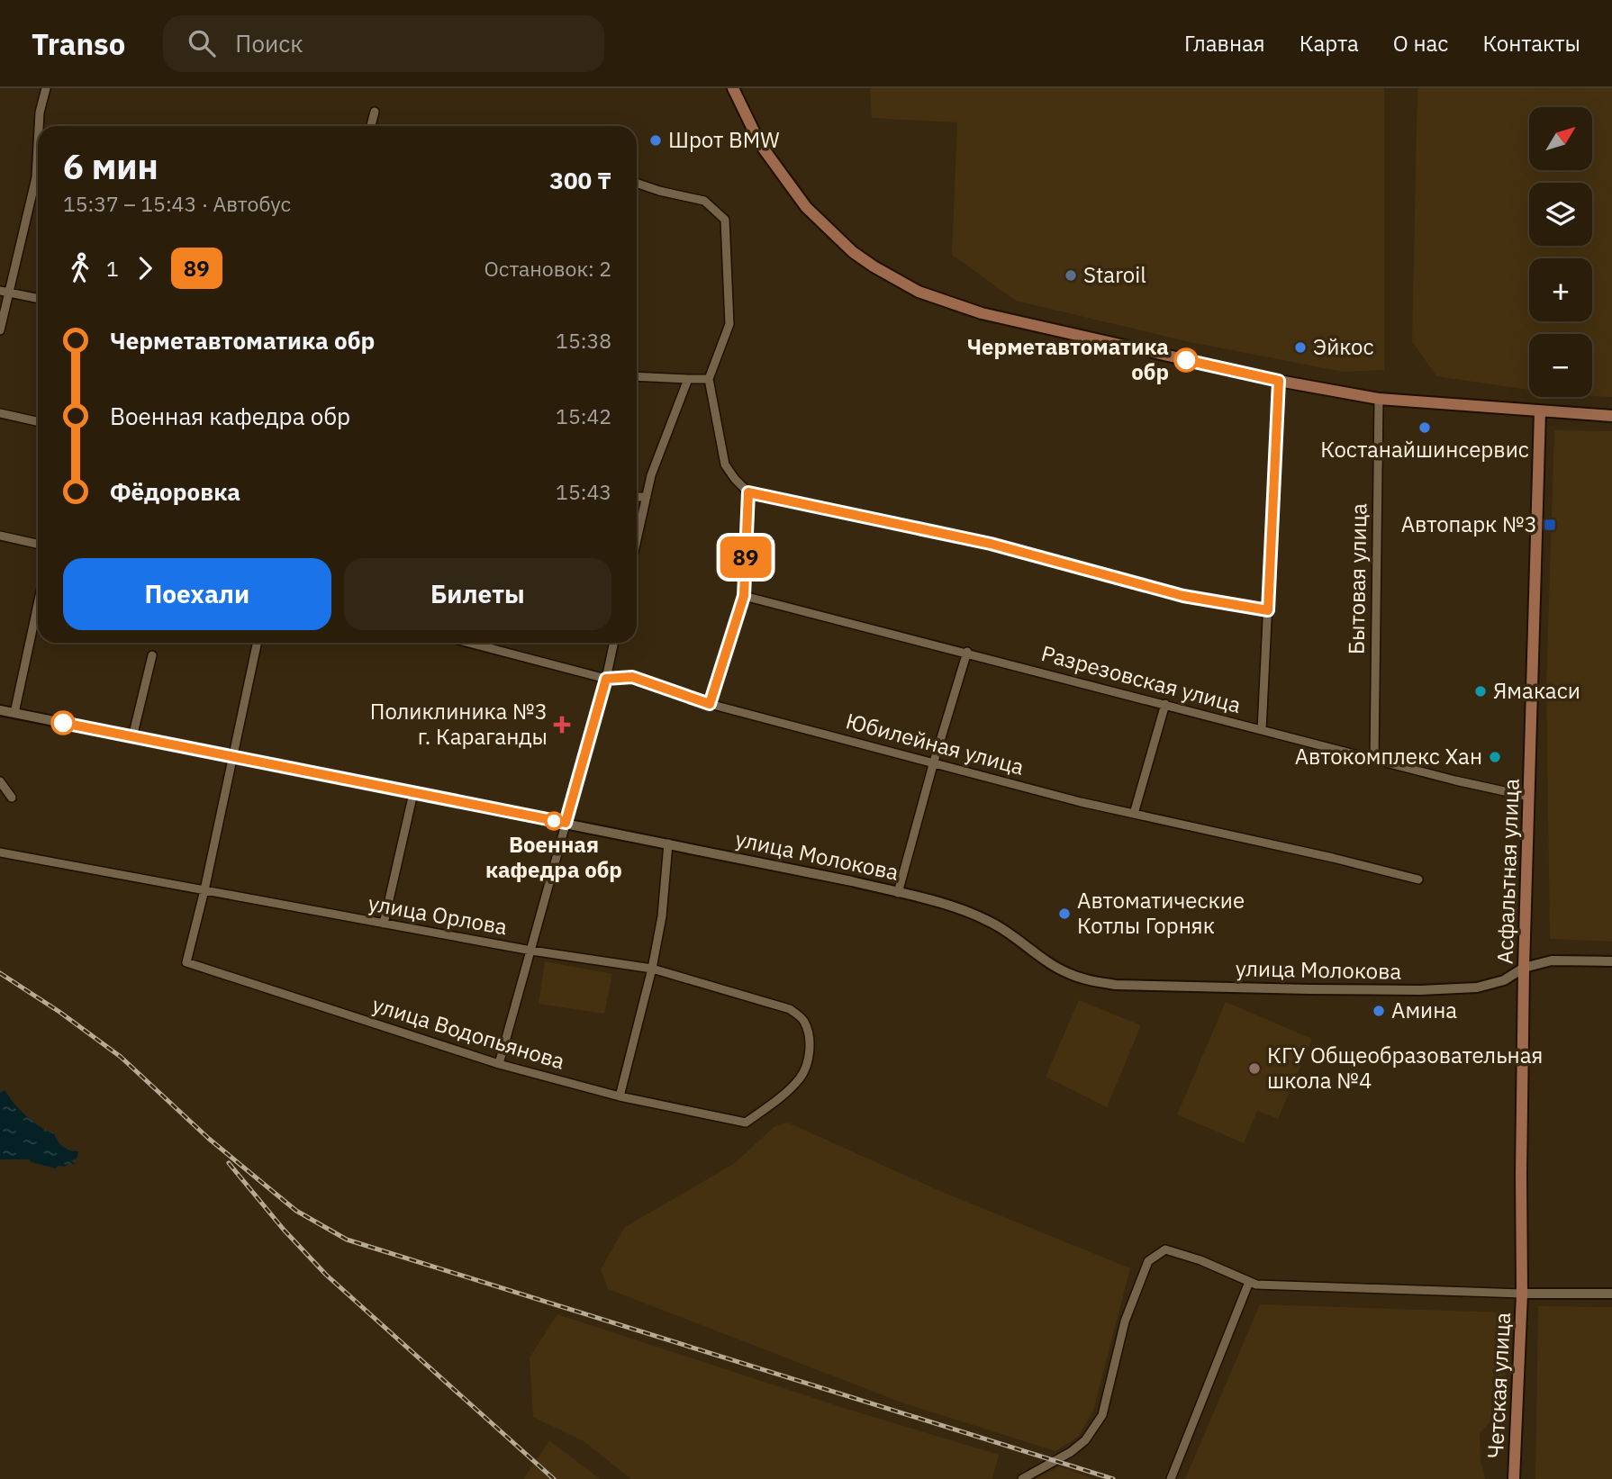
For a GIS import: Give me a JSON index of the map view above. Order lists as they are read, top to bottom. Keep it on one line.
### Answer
{"streets":{"main road":["Асфальтная улица","Четская улица"],"street":["Бытовая улица","Разрезовская улица","Юбилейная улица","улица Молокова","улица Орлова","улица Водопьянова"]},"crossings":[["Бытовая улица","Разрезовская улица"],["Разрезовская улица","Асфальтная улица"],["улица Молокова","Асфальтная улица"],["Асфальтная улица","Четская улица"],["улица Орлова","улица Водопьянова"]],"places":{"other":["Шрот BMW","Staroil","Эйкос","Черметавтоматика обр","Костанайшинсервис","Ямакаси","Автокомплекс Хан","Военная кафедра обр","Автоматические Котлы Горняк","Амина","КГУ Общеобразовательная школа №4"],"transit":["Автопарк №3"],"health":["Поликлиника №3 г. Караганды"]},"lines":["bus line 89"],"north":"top right","page":{"header":"Transo","search":"Поиск","nav":["Главная","Карта","О нас","Контакты"],"on_map":"89","map_buttons":["+","−"],"heading":["6 мин","15:37 – 15:43 · Автобус","300 ₸"],"legs":["1","89","Остановок: 2"],"list":[{"name":"Черметавтоматика обр","value":"15:38"},{"name":"Военная кафедра обр","value":"15:42"},{"name":"Фёдоровка","value":"15:43"}],"buttons":["Поехали","Билеты"]}}
